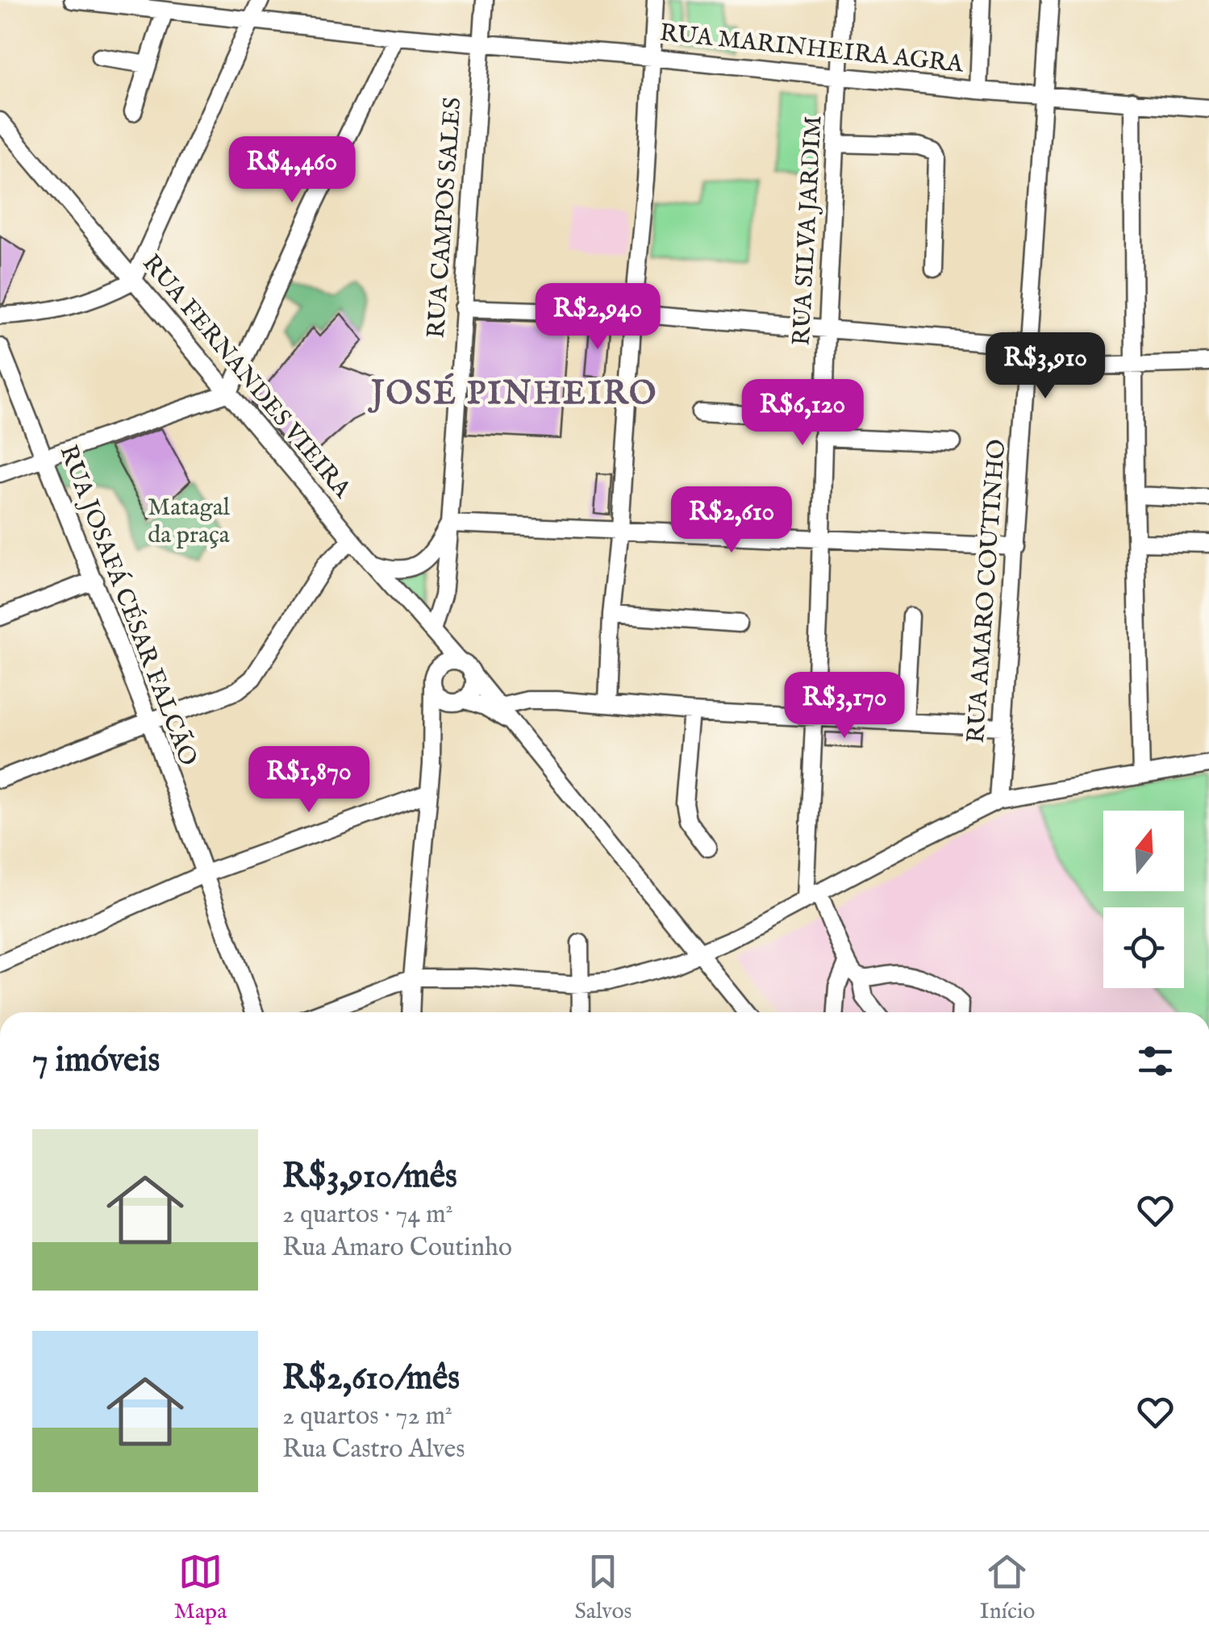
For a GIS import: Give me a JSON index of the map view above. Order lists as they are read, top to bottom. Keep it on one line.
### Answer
{"streets":{"street":["RUA MARINHEIRA AGRA","RUA CAMPOS SALES","RUA SILVA JARDIM","RUA FERNANDES VIEIRA","RUA AMARO COUTINHO","RUA JOSAFÁ CÉSAR FALCÃO"]},"crossings":[["RUA MARINHEIRA AGRA","RUA CAMPOS SALES"],["RUA MARINHEIRA AGRA","RUA SILVA JARDIM"],["RUA MARINHEIRA AGRA","RUA AMARO COUTINHO"],["RUA CAMPOS SALES","RUA FERNANDES VIEIRA"]],"districts":["JOSÉ PINHEIRO"],"parks":["Matagal da praça"],"north":"top","page":{"price":["R$4,460","R$2,940","R$3,910","R$6,120","R$2,610","R$3,170","R$1,870"],"heading":"7 imóveis","list":[{"name":"R$3,910/mês","note":"2 quartos · 74 m² · Rua Amaro Coutinho"},{"name":"R$2,610/mês","note":"2 quartos · 72 m² · Rua Castro Alves"}],"tabs":["Mapa","Salvos","Início"]}}
